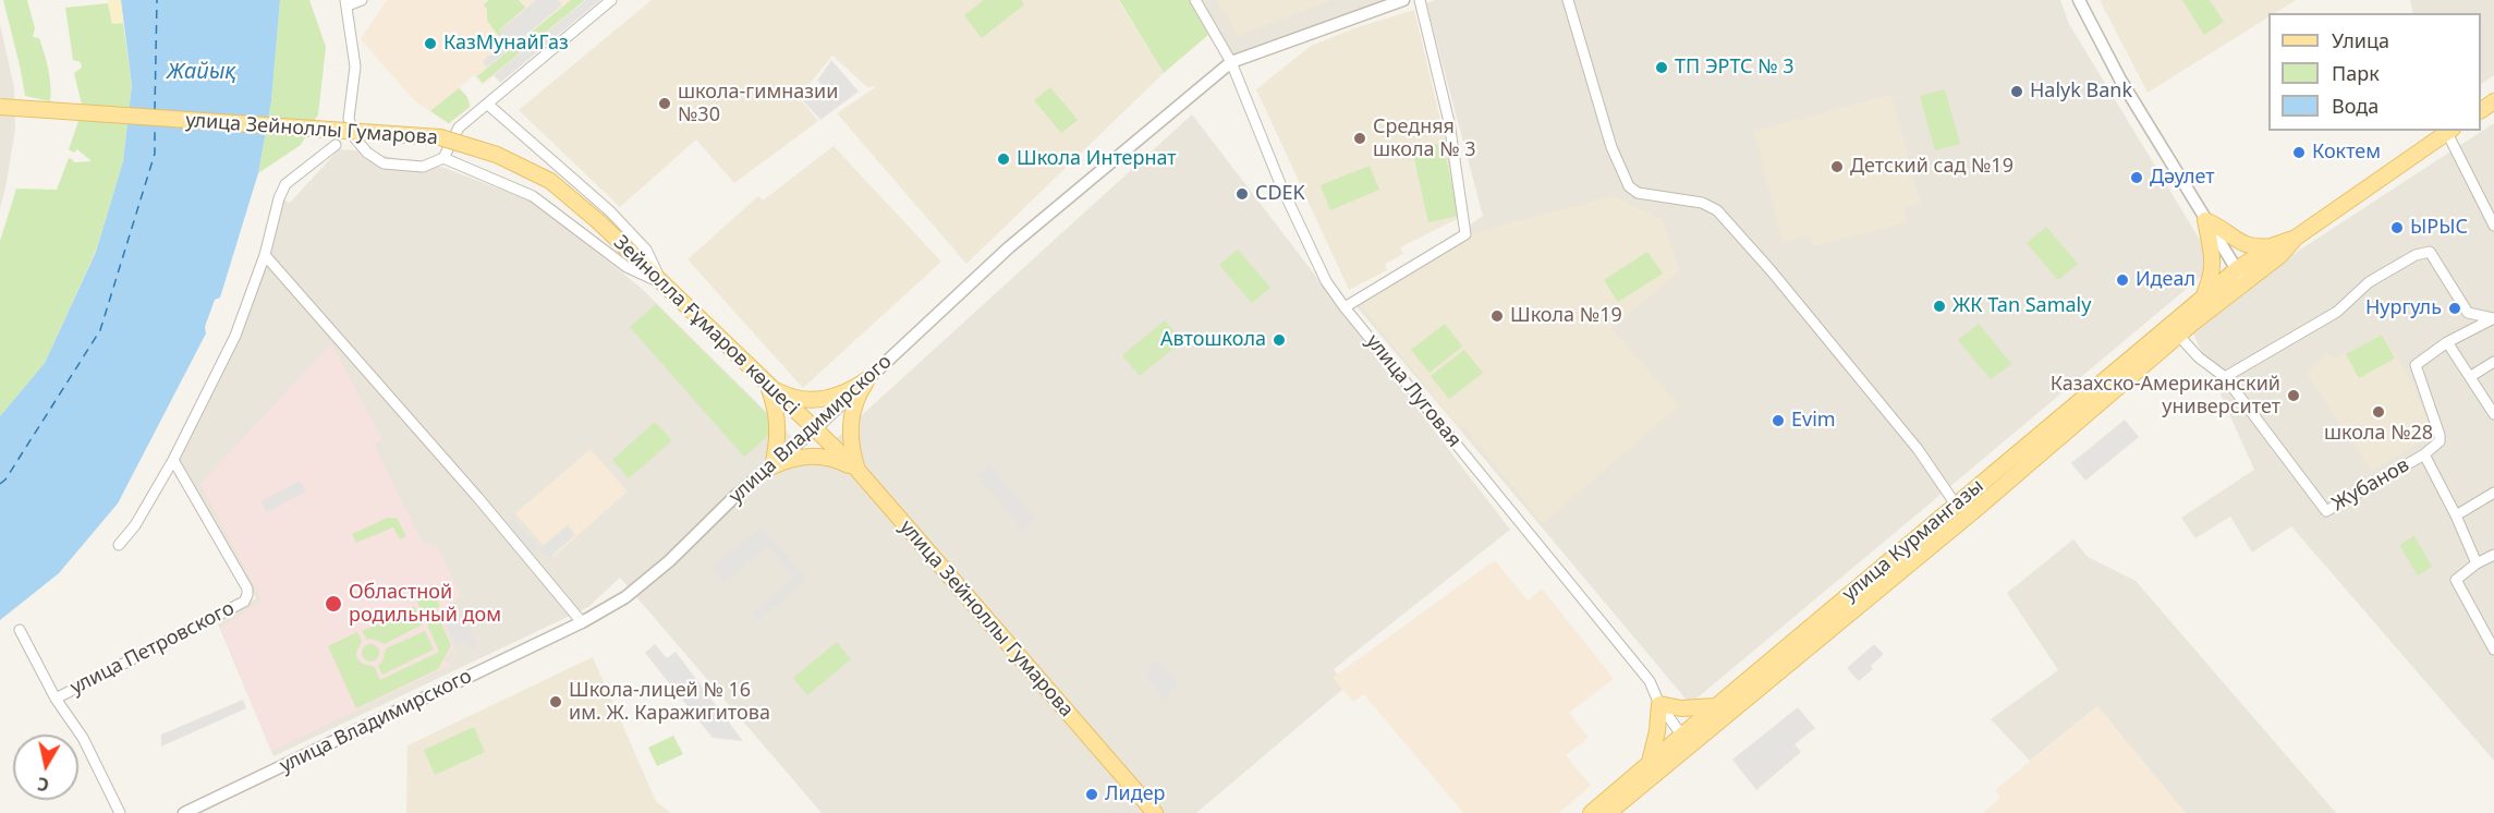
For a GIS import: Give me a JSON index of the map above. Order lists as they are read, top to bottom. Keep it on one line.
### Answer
{"streets":{"main road":["улица Зейноллы Гумарова","Зейнолла Ғұмаров көшесі","улица Курмангазы"],"street":["улица Луговая","улица Владимирского","Жубанов","улица Петровского"]},"crossings":[["улица Зейноллы Гумарова","Зейнолла Ғұмаров көшесі"],["улица Зейноллы Гумарова","улица Владимирского"],["Зейнолла Ғұмаров көшесі","улица Владимирского"],["улица Луговая","улица Владимирского"],["улица Луговая","улица Курмангазы"],["Жубанов","улица Курмангазы"]],"water":["Жайық"],"places":["КазМунайГаз","ТП ЭРТС № 3","Halyk Bank","школа-гимназии №30","Средняя школа № 3","Коктем","Школа Интернат","Детский сад №19","Дәулет","CDEK","ЫРЫС","Идеал","ЖК Tan Samaly","Нургуль","Школа №19","Автошкола","Казахско-Американский университет","школа №28","Evim","Областной родильный дом","Школа-лицей № 16 им. Ж. Каражигитова","Лидер"],"legend":["Улица","Парк","Вода"],"north":"bottom"}
